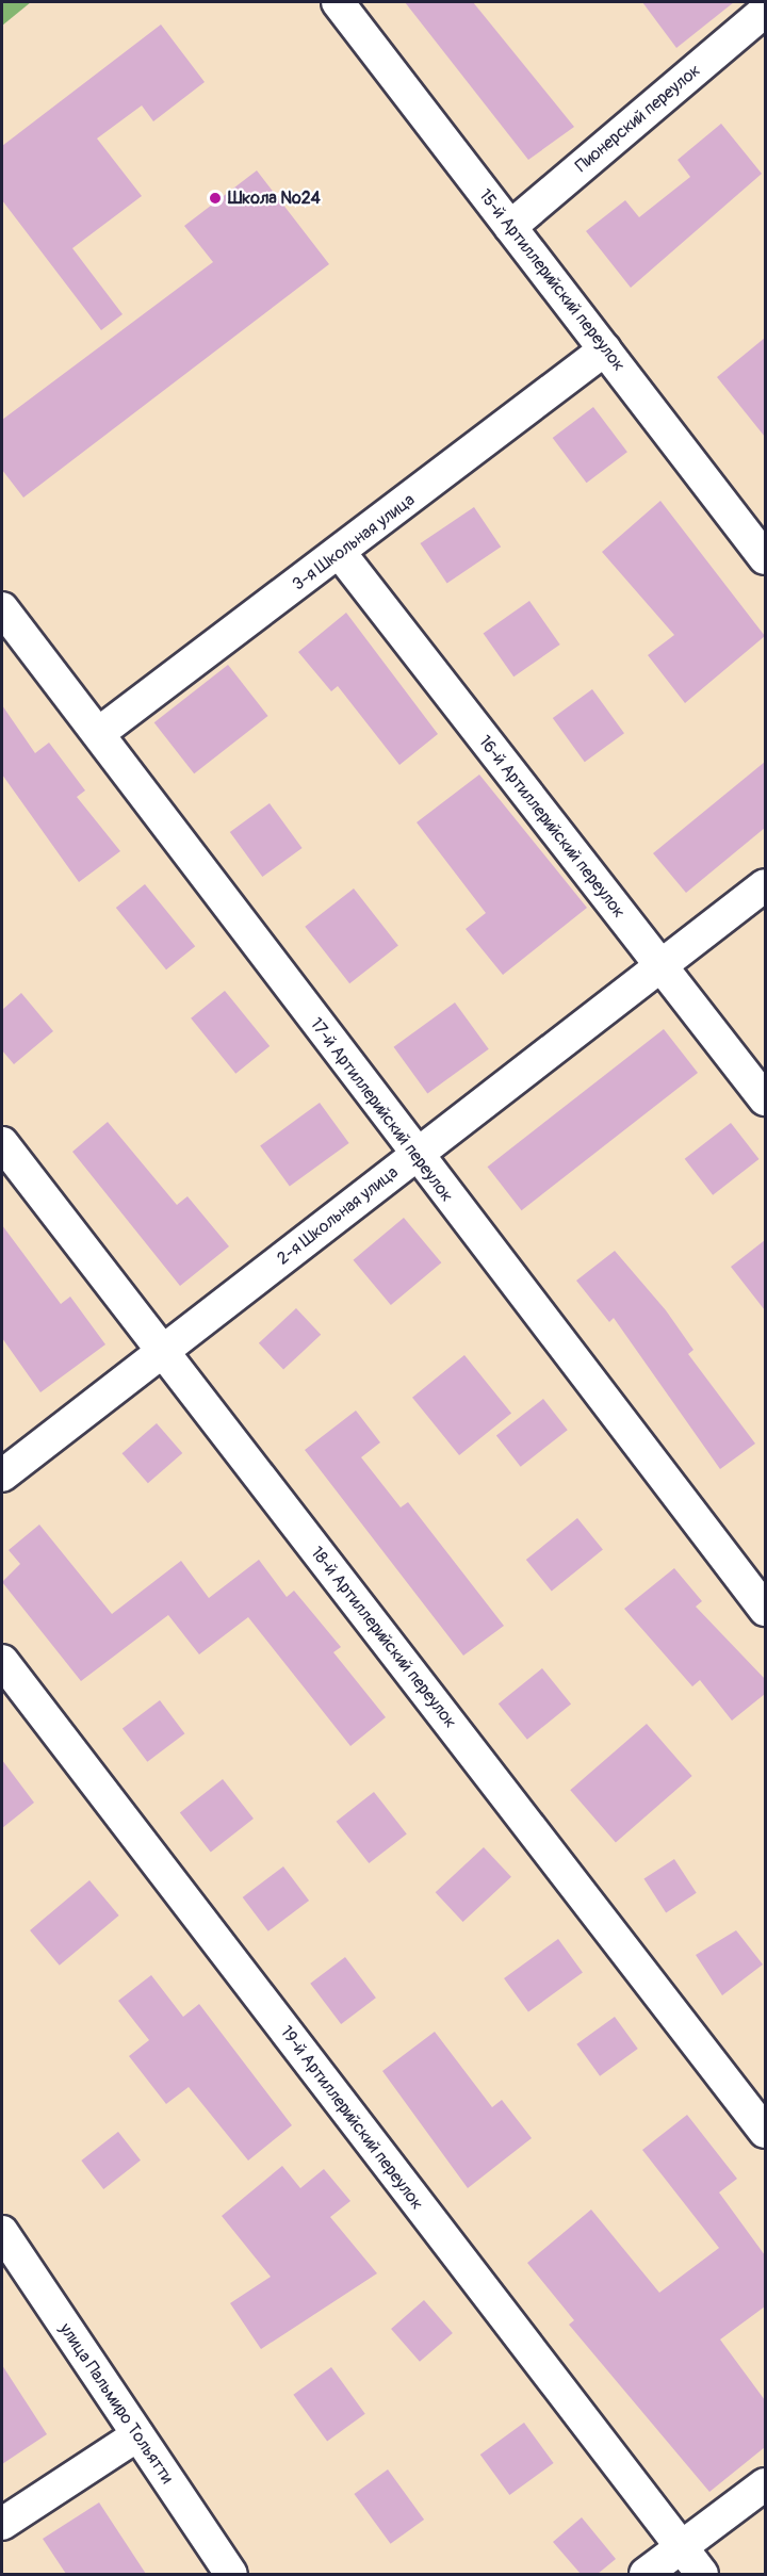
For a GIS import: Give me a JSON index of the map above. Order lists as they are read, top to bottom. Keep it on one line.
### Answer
{"streets":{"street":["Пионерский переулок","15-й Артиллерийский переулок","3-я Школьная улица","16-й Артиллерийский переулок","17-й Артиллерийский переулок","2-я Школьная улица","18-й Артиллерийский переулок","19-й Артиллерийский переулок","улица Пальмиро Тольятти"]},"crossings":[["Пионерский переулок","15-й Артиллерийский переулок"],["15-й Артиллерийский переулок","3-я Школьная улица"],["3-я Школьная улица","16-й Артиллерийский переулок"],["3-я Школьная улица","17-й Артиллерийский переулок"],["16-й Артиллерийский переулок","2-я Школьная улица"],["17-й Артиллерийский переулок","2-я Школьная улица"],["2-я Школьная улица","18-й Артиллерийский переулок"]],"places":["Школа №24"]}
